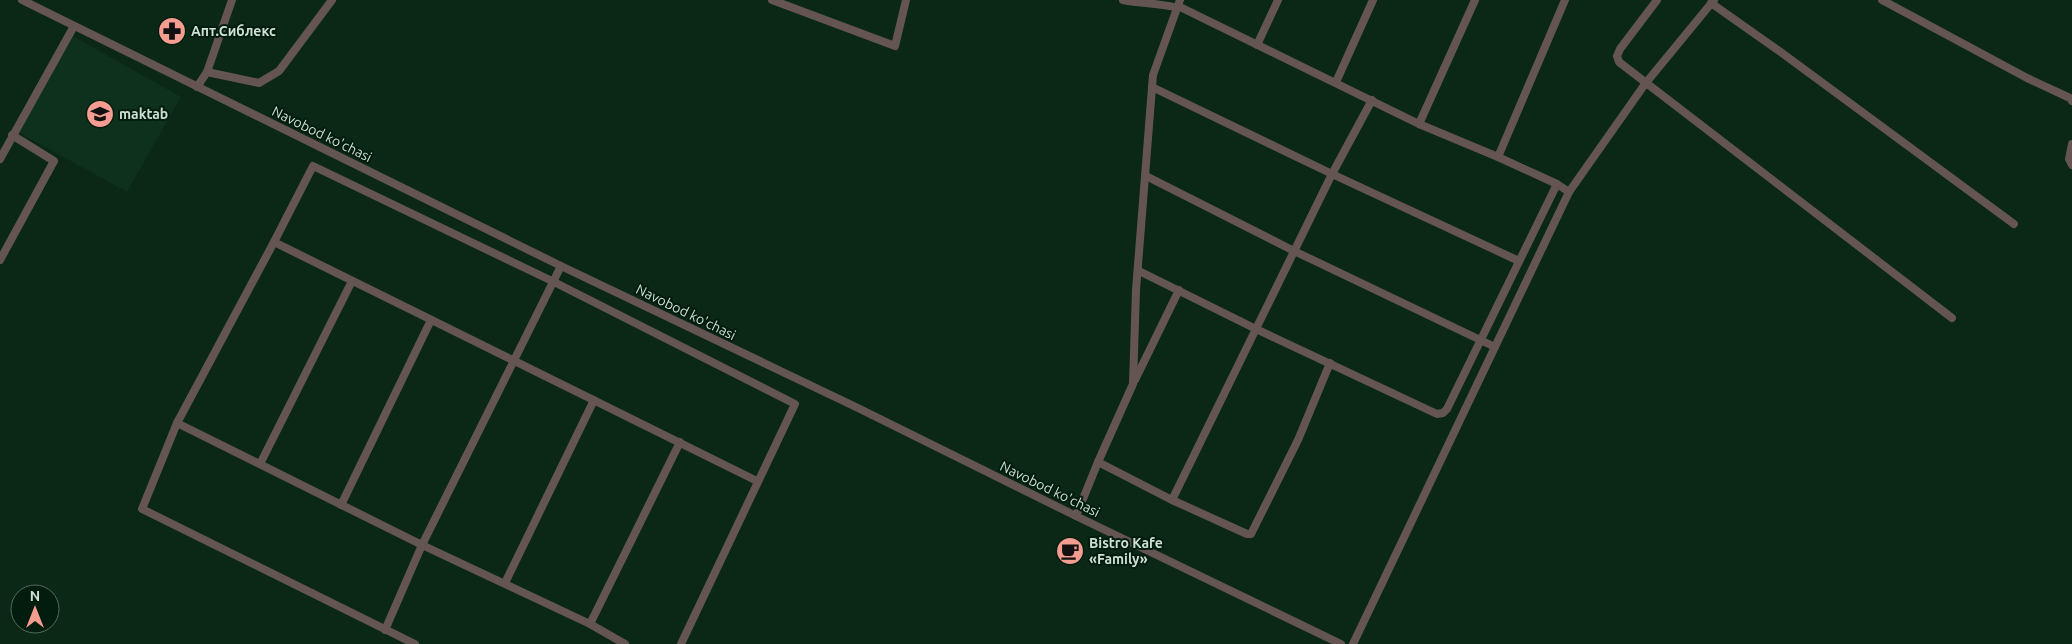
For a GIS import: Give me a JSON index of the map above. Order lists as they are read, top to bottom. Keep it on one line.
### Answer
{"streets":{"street":["Navobod ko'chasi"]},"places":{"pharmacy":["Апт.Сиблекс"],"school or university":["maktab"],"cafe":["Bistro Kafe «Family»"]},"north":"top"}
